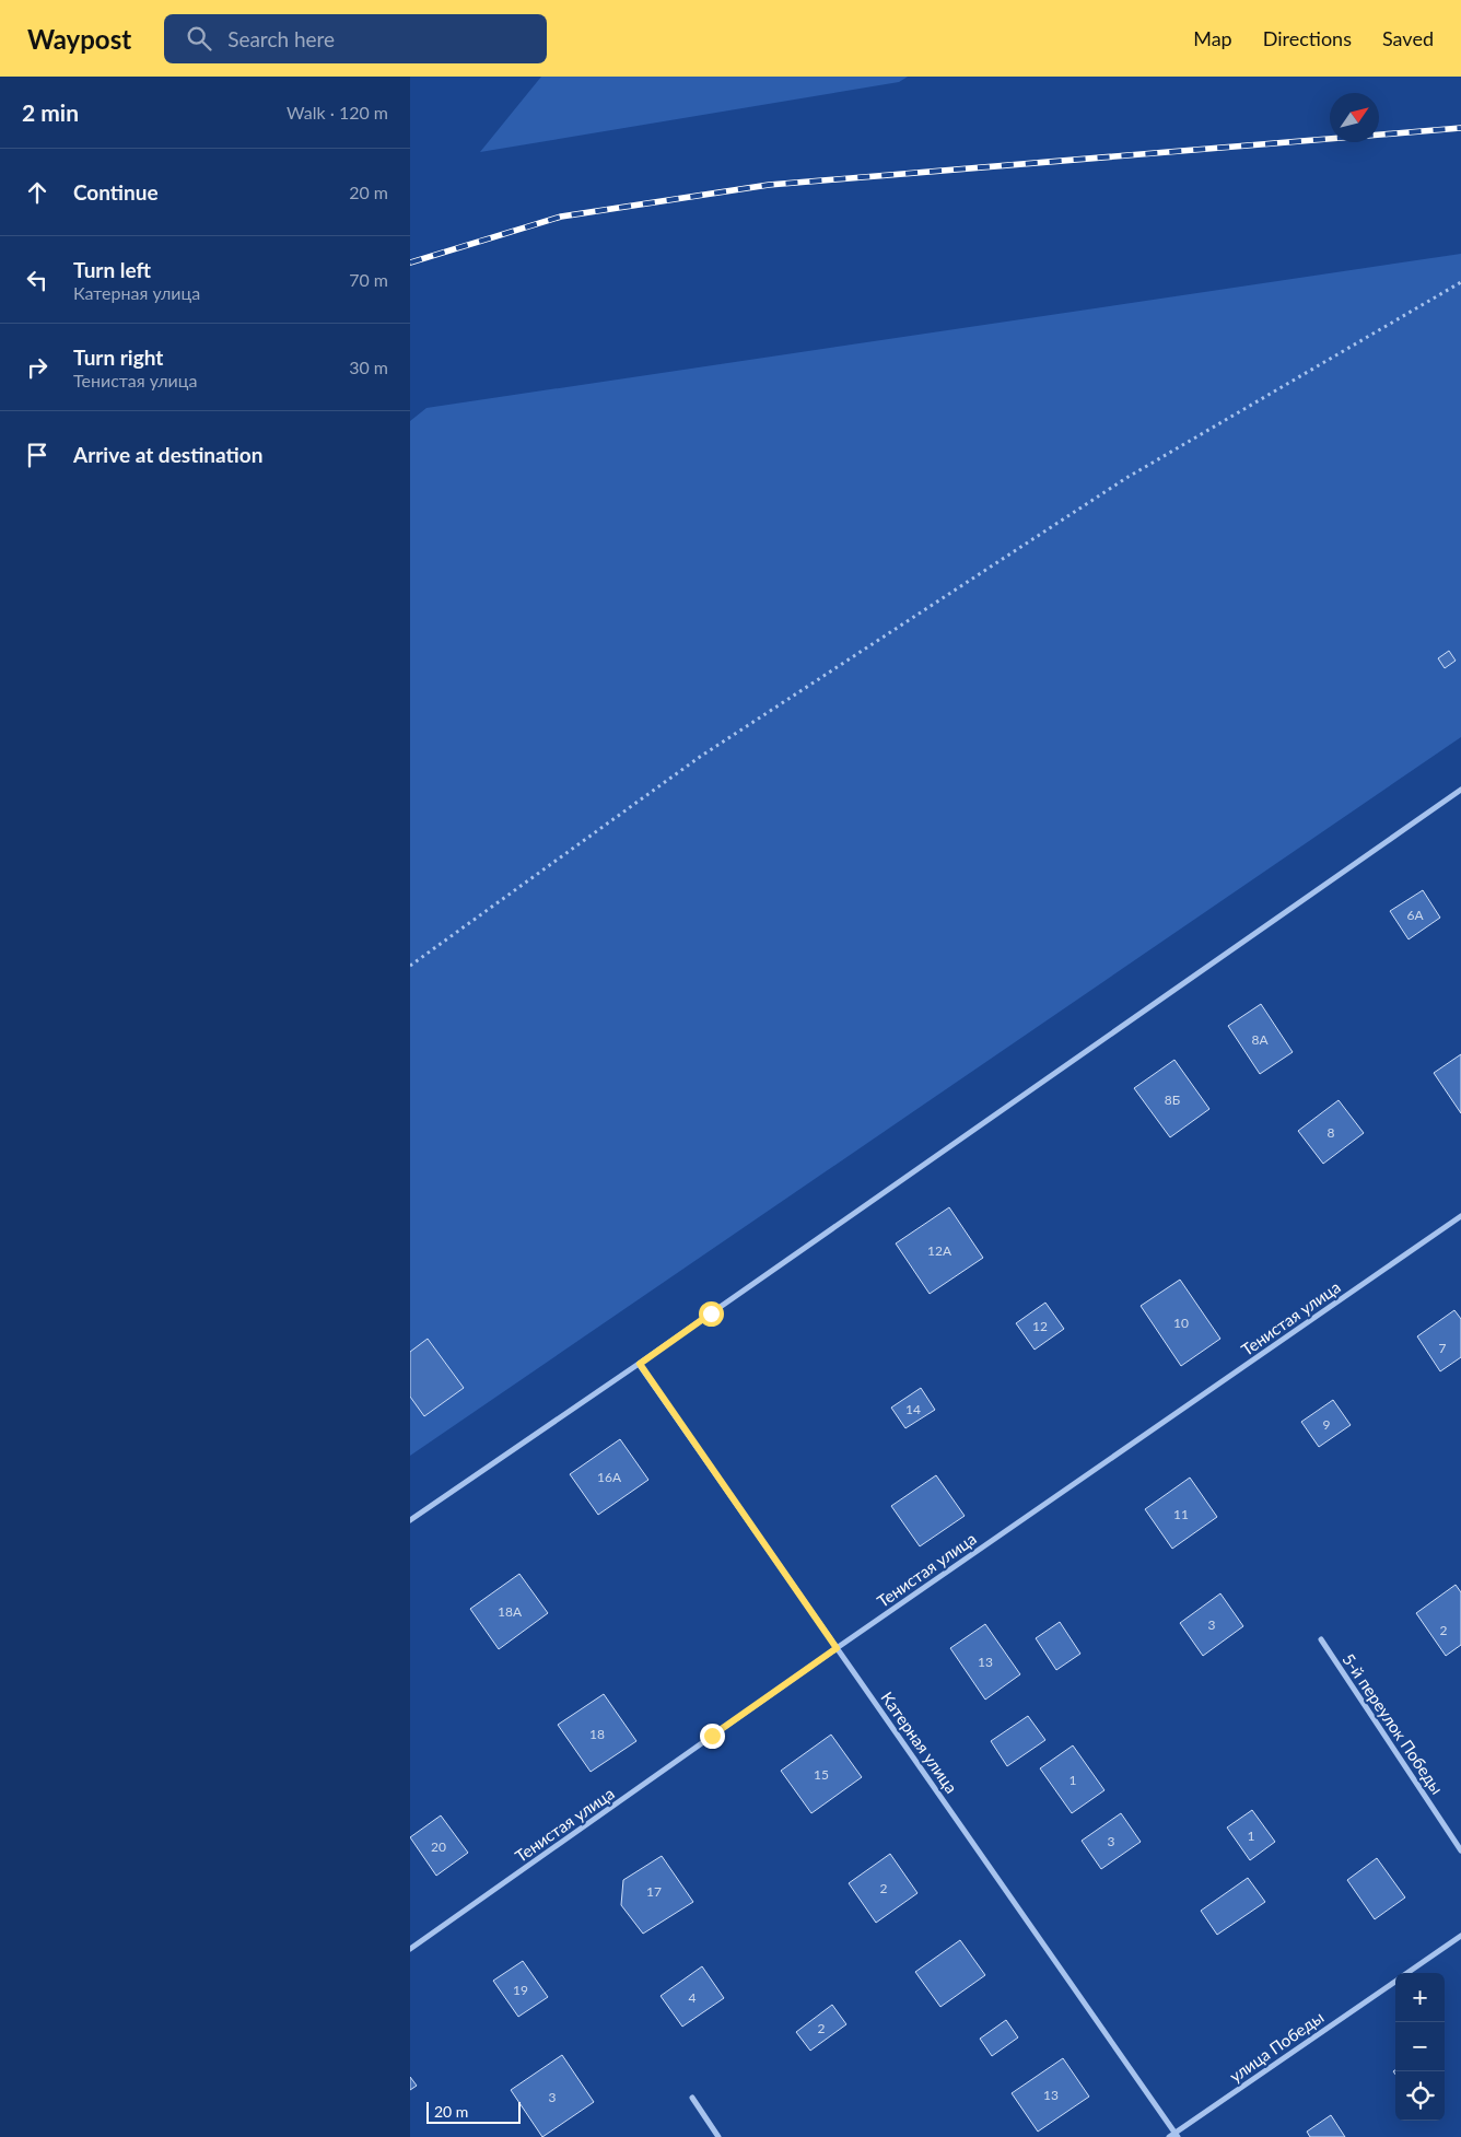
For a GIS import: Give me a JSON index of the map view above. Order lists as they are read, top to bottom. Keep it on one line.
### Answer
{"streets":{"street":["Тенистая улица","5-й переулок Победы","Катерная улица","улица Победы"]},"crossings":[["Тенистая улица","Катерная улица"],["Катерная улица","улица Победы"]],"house_numbers":["6А","8А","8Б","8","12А","10","12","7","14","9","16А","11","18А","3","2","13","18","15","1","1","3","20","2","17","19","4","2","13","3"],"scale_bar":"20 m","north":"top right","page":{"header":"Waypost","search":"Search here","nav":["Map","Directions","Saved"],"heading":["2 min","Walk · 120 m"],"list":[["Continue","20 m"],["Turn left","Катерная улица","70 m"],["Turn right","Тенистая улица","30 m"],"Arrive at destination"],"map_buttons":["+","−"],"scale":"20 m"}}
